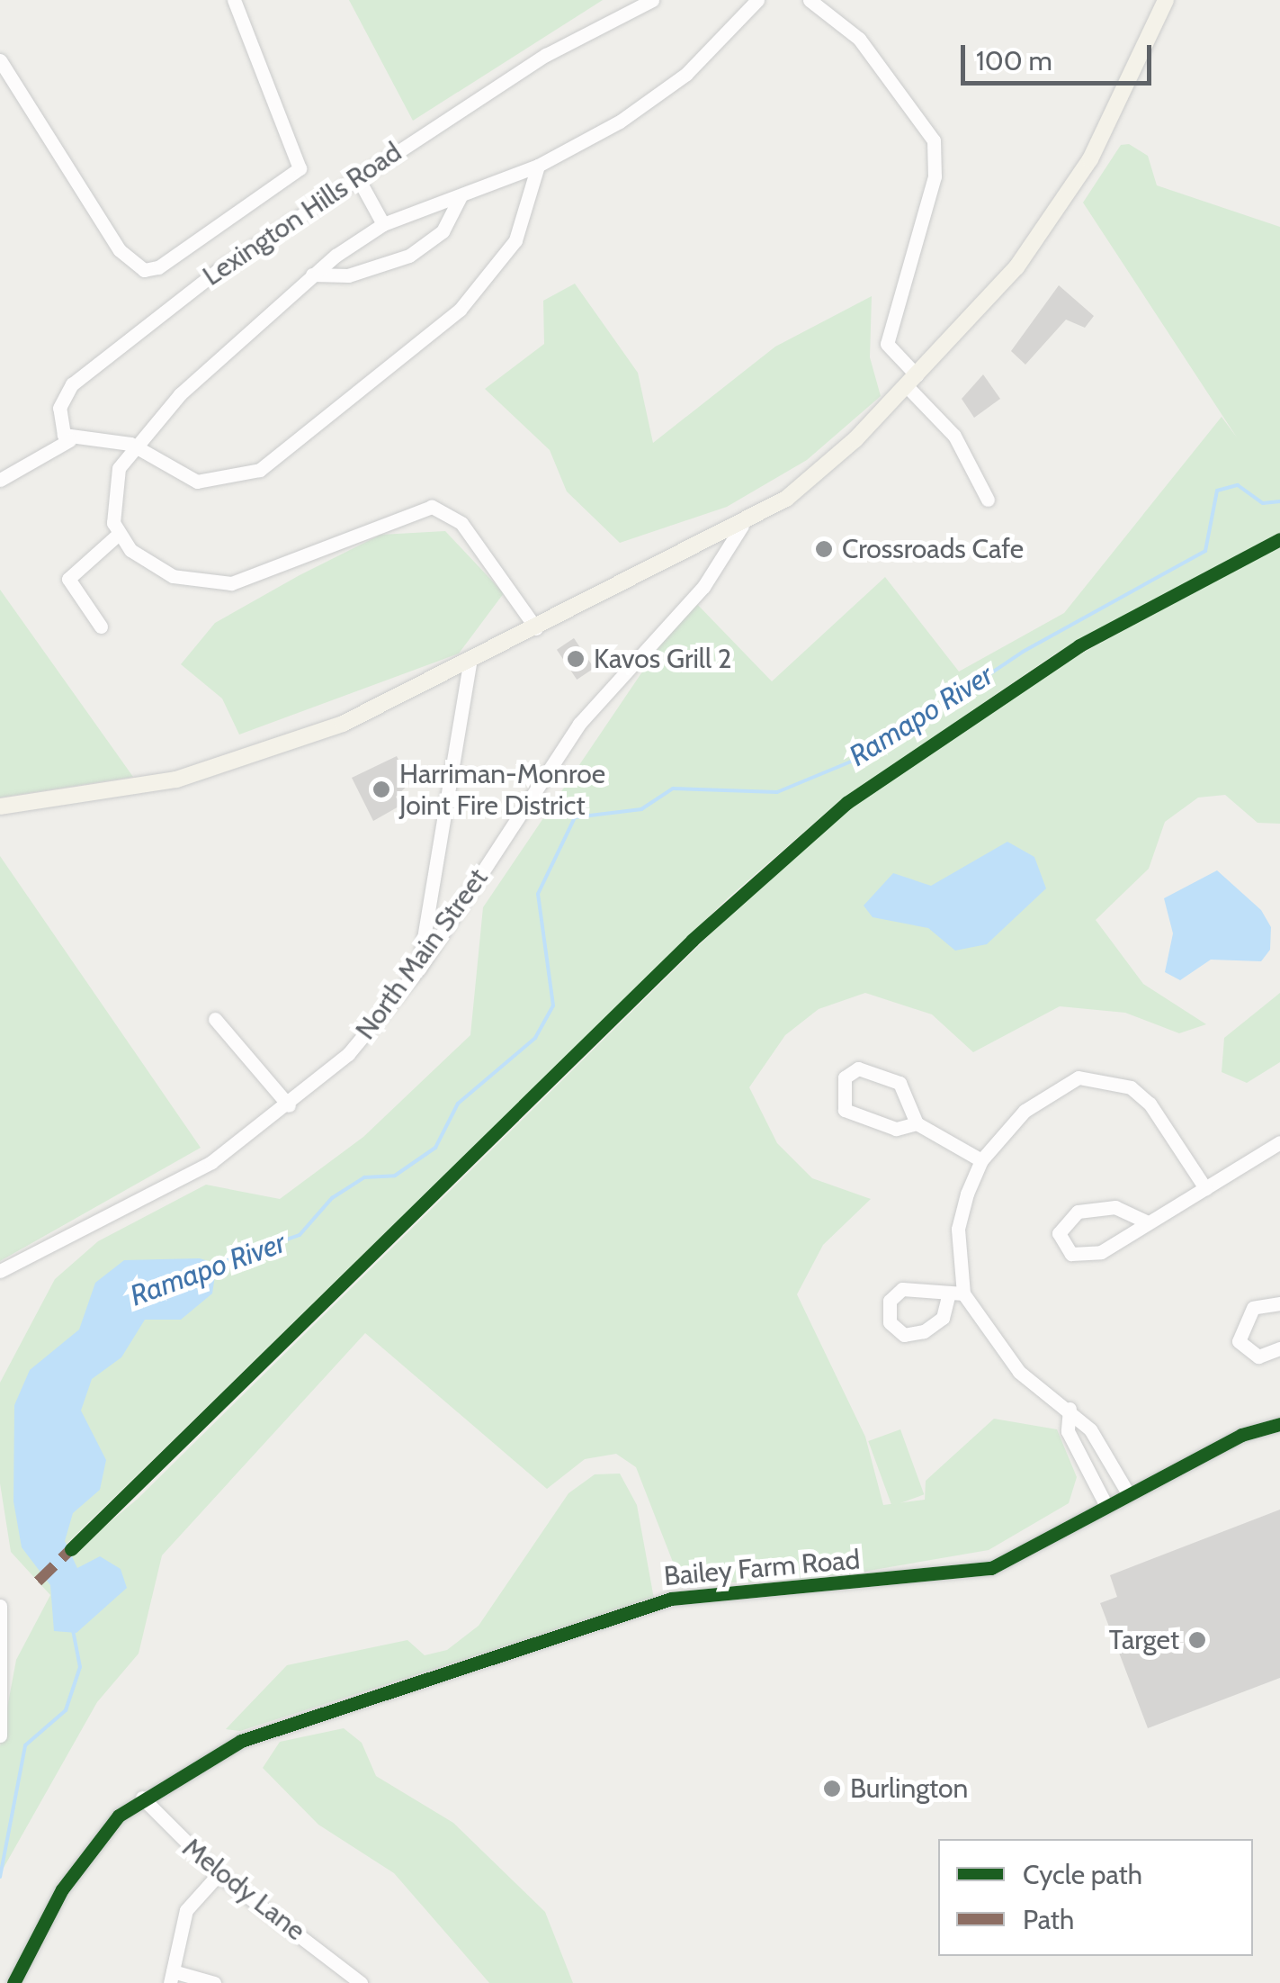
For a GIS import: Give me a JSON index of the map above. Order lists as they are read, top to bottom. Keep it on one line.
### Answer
{"streets":{"street":["Lexington Hills Road","North Main Street","Bailey Farm Road","Melody Lane"]},"crossings":[["Bailey Farm Road","Melody Lane"]],"water":["Ramapo River"],"places":["Crossroads Cafe","Kavos Grill 2","Harriman-Monroe Joint Fire District","Target","Burlington"],"legend":["Cycle path","Path"],"scale_bar":"100 m"}
